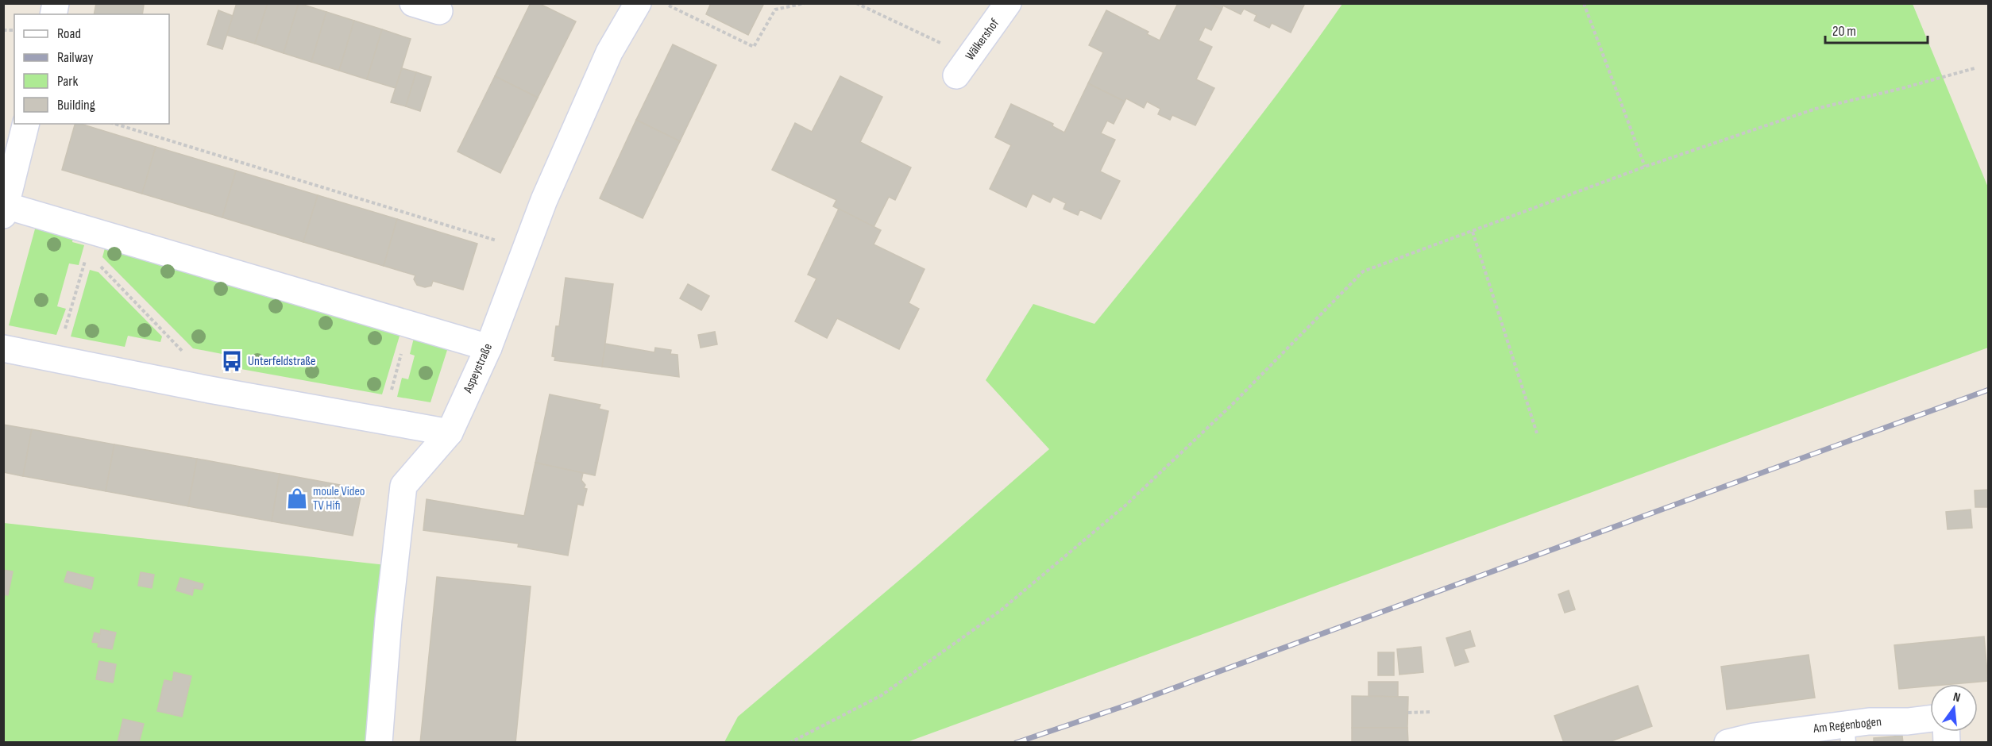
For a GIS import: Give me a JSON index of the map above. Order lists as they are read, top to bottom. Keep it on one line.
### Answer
{"streets":{"street":["Wälkershof","Aspeystraße","Am Regenbogen"]},"places":{"bus stop":["Unterfeldstraße"],"shop":["moule Video TV Hifi"]},"legend":["Road","Railway","Park","Building"],"scale_bar":"20 m","north":"top"}
